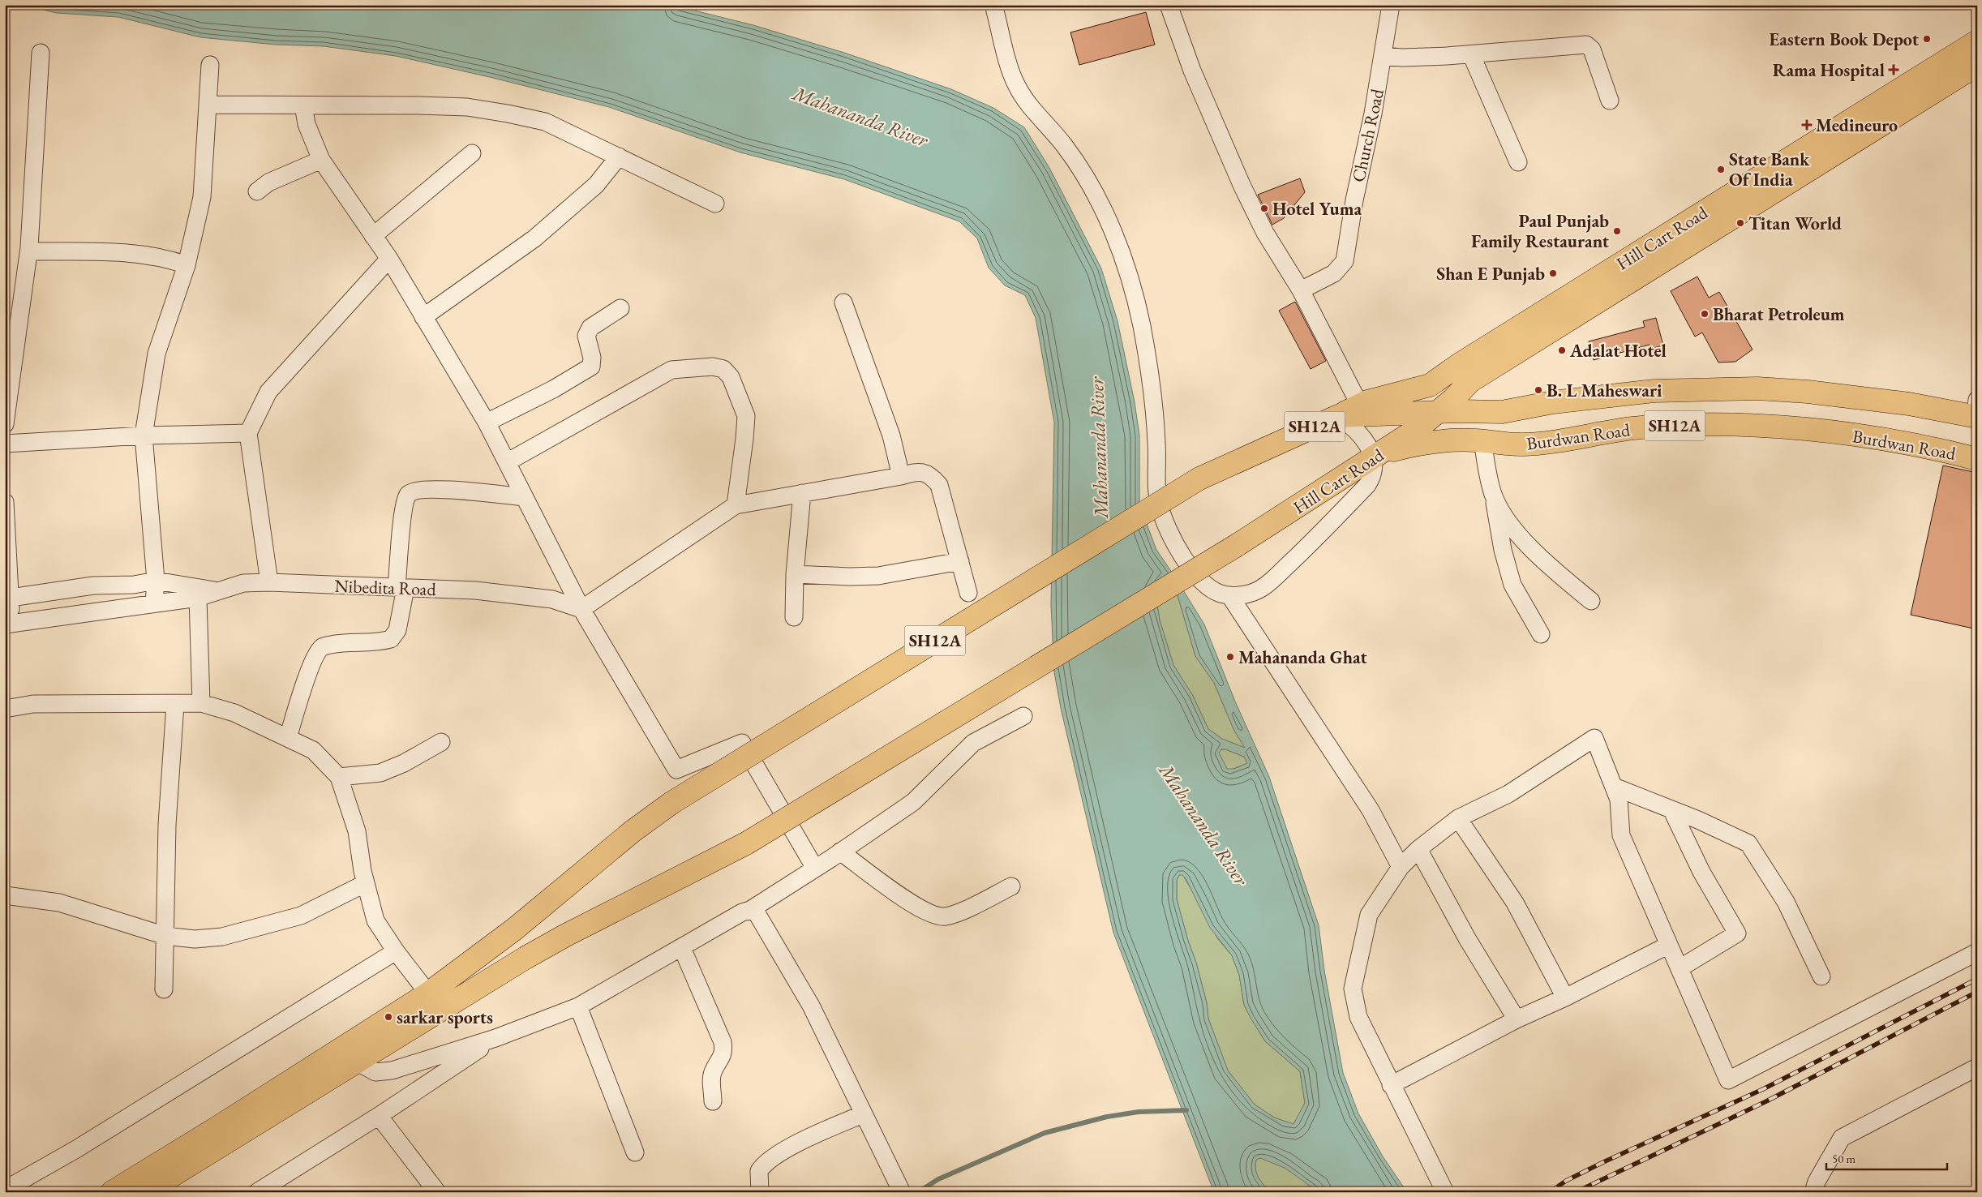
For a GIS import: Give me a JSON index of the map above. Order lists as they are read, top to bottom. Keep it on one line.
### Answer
{"streets":{"main road":["Hill Cart Road","SH12A","Burdwan Road"],"street":["Church Road","Nibedita Road"]},"crossings":[["Hill Cart Road","SH12A"],["Hill Cart Road","Burdwan Road"]],"water":["Mahananda River"],"places":{"other":["Eastern Book Depot","State Bank Of India","Hotel Yuma","Titan World","Paul Punjab Family Restaurant","Shan E Punjab","Bharat Petroleum","Adalat Hotel","B. L Maheswari","Mahananda Ghat","sarkar sports"],"health":["Rama Hospital","Medineuro"]},"scale_bar":"50 m"}
